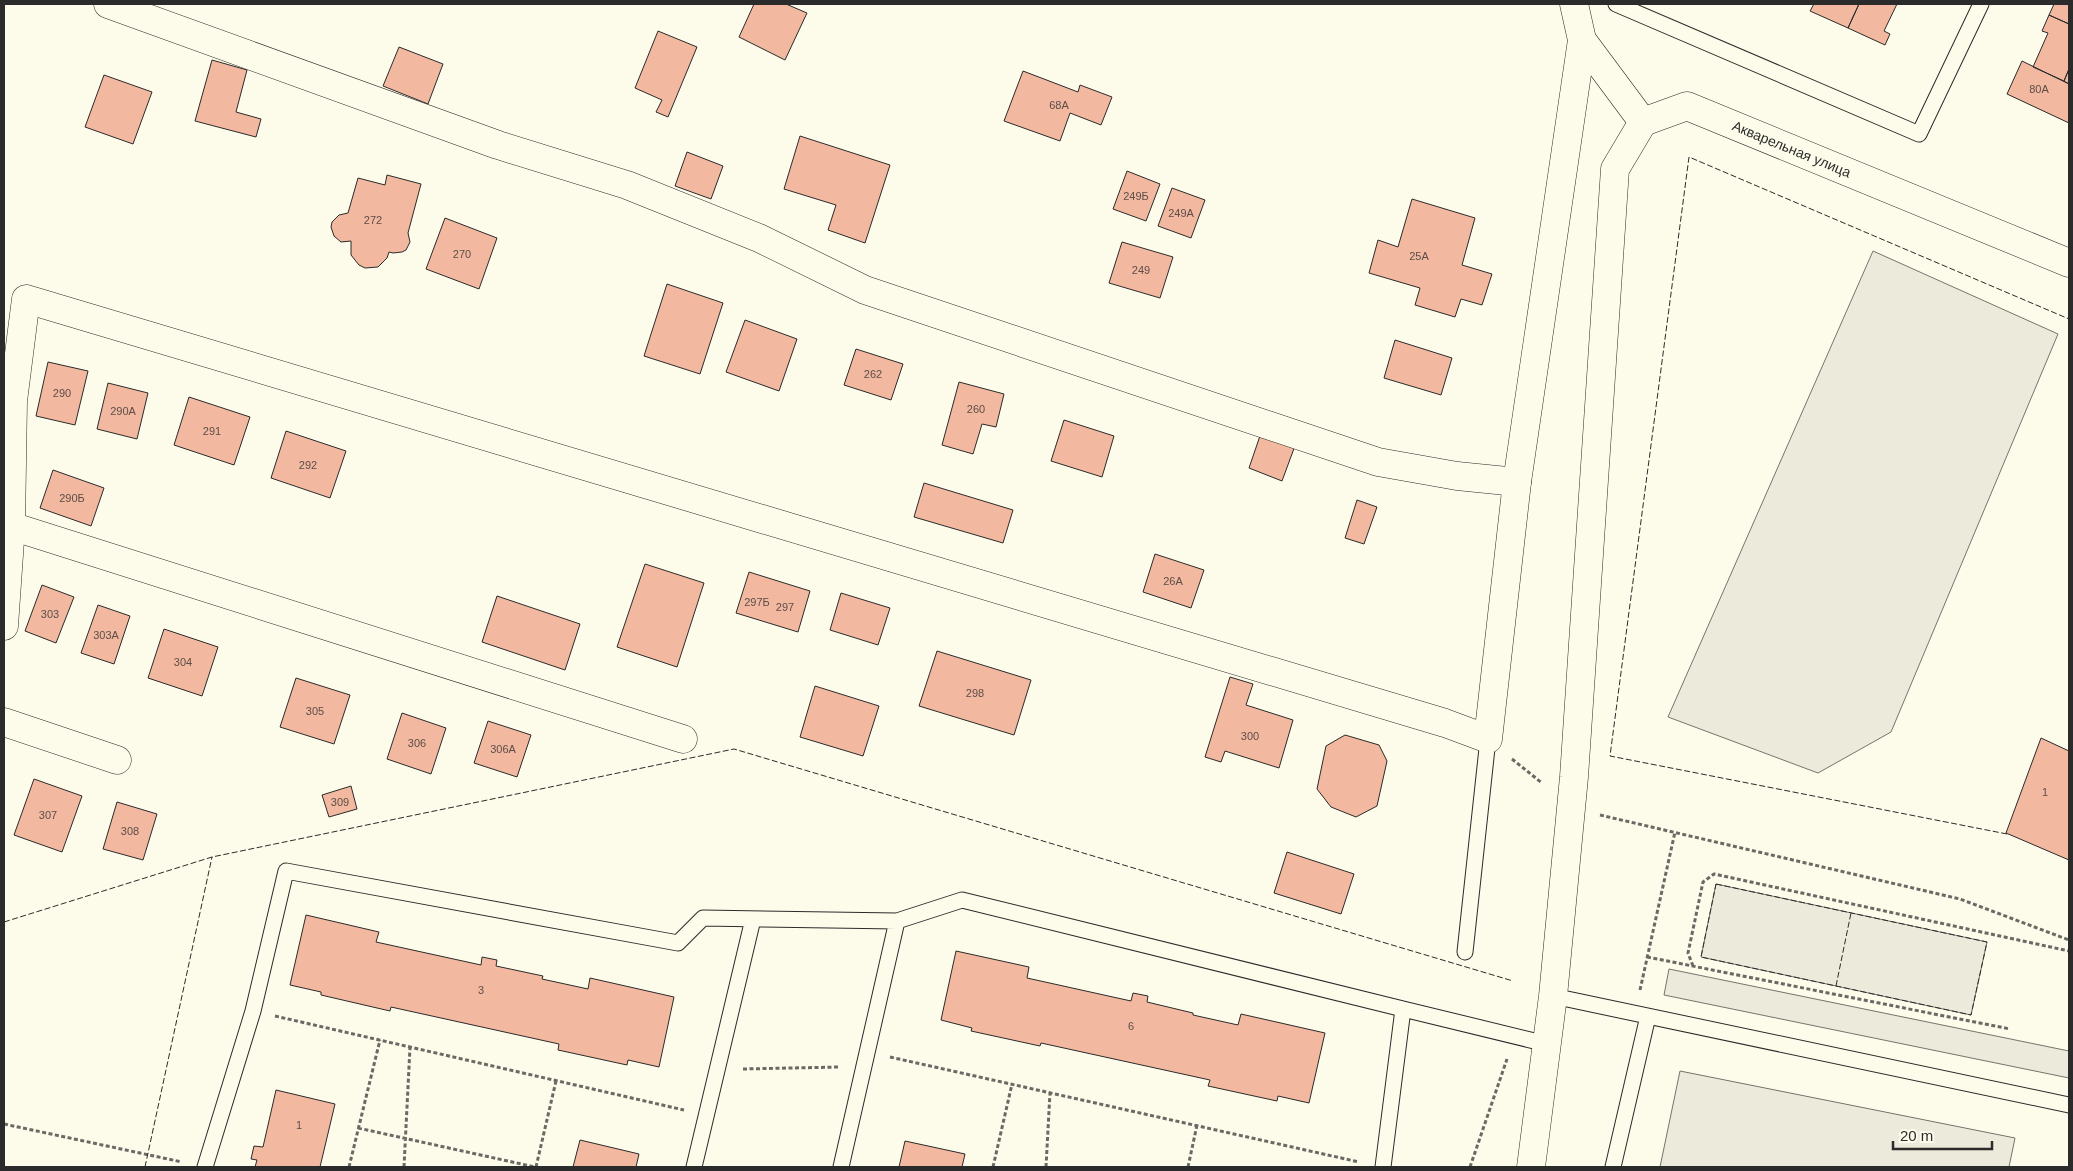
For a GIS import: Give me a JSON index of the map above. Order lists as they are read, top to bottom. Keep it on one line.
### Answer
{"streets":{"street":["Акварельная улица"]},"house_numbers":["80А","68А","249Б","249А","272","270","25А","249","262","290","260","290А","291","292","290Б","26А","297Б","297","303","303А","304","298","305","300","306","306А","1","309","307","308","3","6","1"],"scale_bar":"20 m"}
